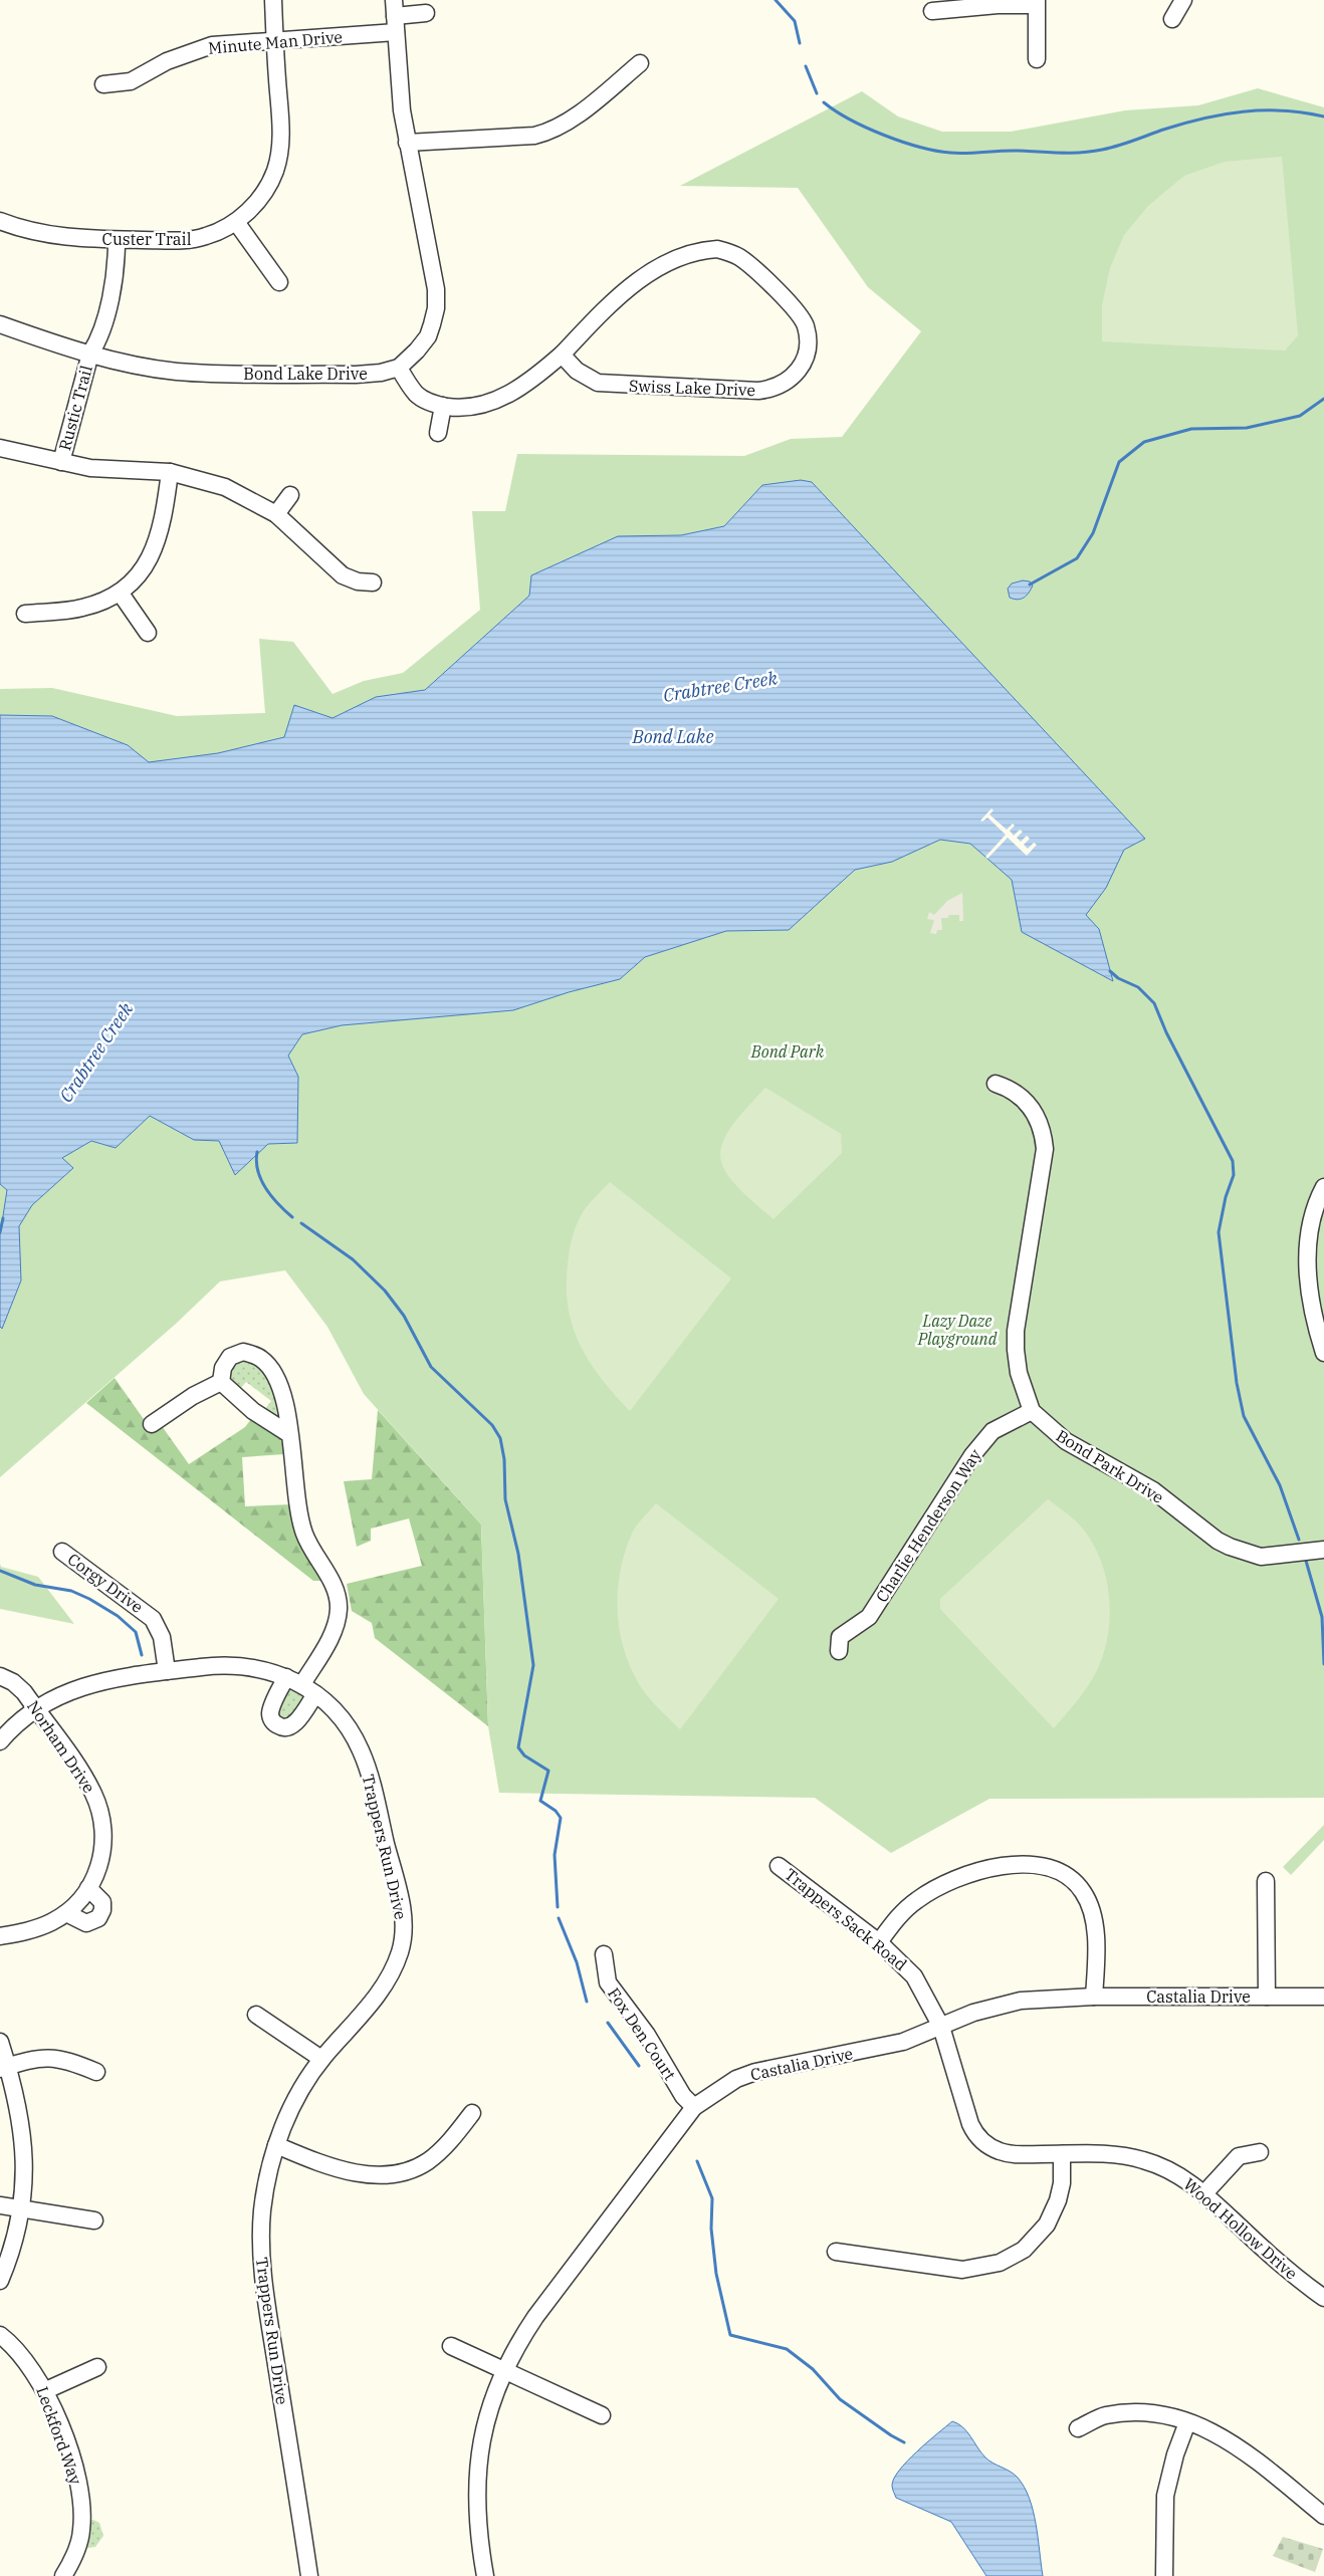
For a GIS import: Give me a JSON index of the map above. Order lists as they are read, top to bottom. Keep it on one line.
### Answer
{"streets":{"street":["Minute Man Drive","Custer Trail","Bond Lake Drive","Swiss Lake Drive","Rustic Trail","Bond Park Drive","Charlie Henderson Way","Corgy Drive","Norham Drive","Trappers Run Drive","Trappers Sack Road","Castalia Drive","Fox Den Court","Wood Hollow Drive","Leckford Way"]},"crossings":[["Minute Man Drive","Custer Trail"],["Custer Trail","Rustic Trail"],["Bond Lake Drive","Swiss Lake Drive"],["Bond Lake Drive","Rustic Trail"],["Bond Park Drive","Charlie Henderson Way"],["Corgy Drive","Trappers Run Drive"],["Norham Drive","Trappers Run Drive"],["Trappers Sack Road","Castalia Drive"],["Trappers Sack Road","Wood Hollow Drive"],["Castalia Drive","Fox Den Court"],["Castalia Drive","Wood Hollow Drive"]],"water":["Crabtree Creek","Bond Lake"],"parks":["Bond Park","Lazy Daze Playground"]}
